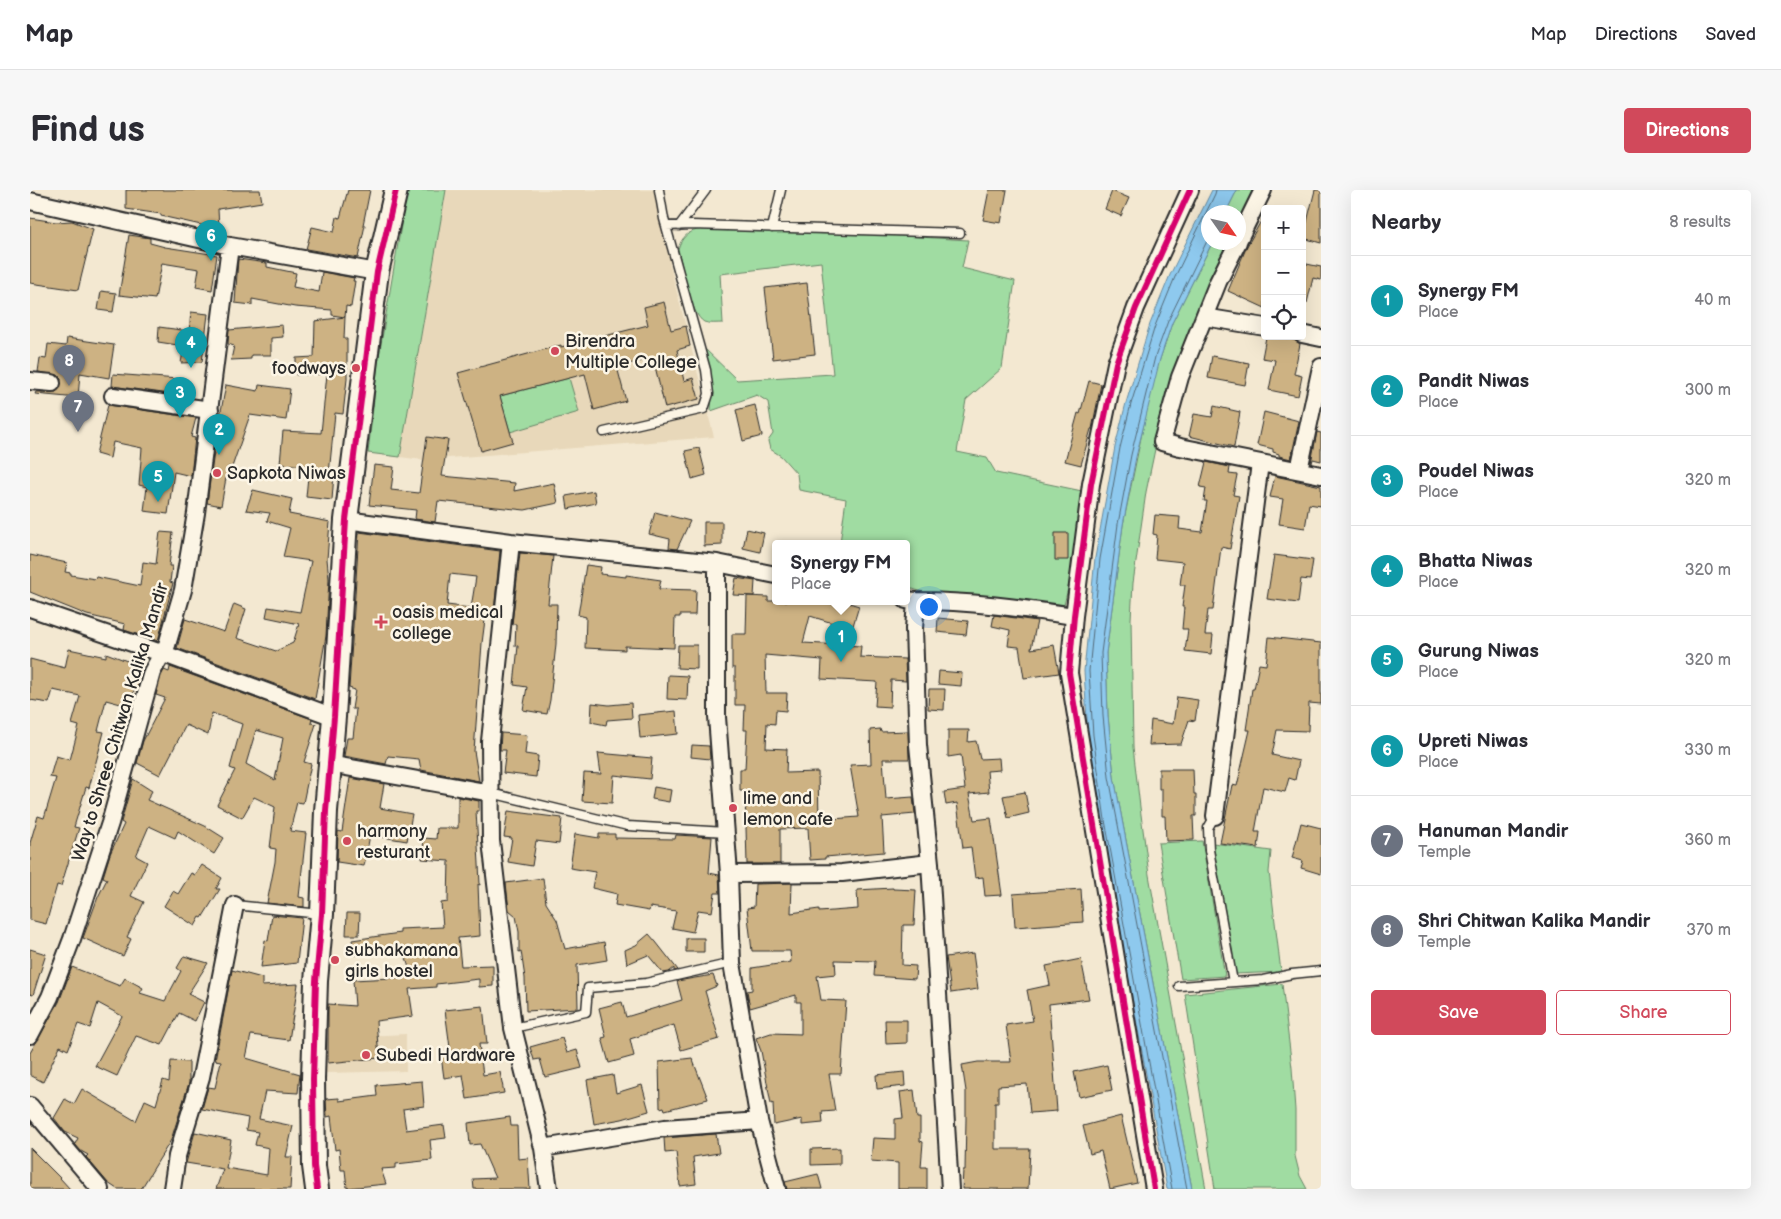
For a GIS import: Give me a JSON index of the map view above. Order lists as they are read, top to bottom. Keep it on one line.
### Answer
{"streets":{"street":["Way to Shree Chitwan Kalika Mandir"]},"places":{"other":["Birendra Multiple College","foodways","Sapkota Niwas","lime and lemon cafe","harmony resturant","subhakamana girls hostel","Subedi Hardware"],"health":["oasis medical college"]},"north":"bottom right","page":{"header":"Map","nav":["Map","Directions","Saved"],"buttons":["Directions",["Save","Share"]],"title":"Find us","heading":["Nearby","8 results"],"map_buttons":["+","−"],"pins":["6","4","8","3","7","2","5","1"],"list":[{"mark":"1","name":"Synergy FM","note":"Place","value":"40 m"},{"mark":"2","name":"Pandit Niwas","note":"Place","value":"300 m"},{"mark":"3","name":"Poudel Niwas","note":"Place","value":"320 m"},{"mark":"4","name":"Bhatta Niwas","note":"Place","value":"320 m"},{"mark":"5","name":"Gurung Niwas","note":"Place","value":"320 m"},{"mark":"6","name":"Upreti Niwas","note":"Place","value":"330 m"},{"mark":"7","name":"Hanuman Mandir","note":"Temple","value":"360 m"},{"mark":"8","name":"Shri Chitwan Kalika Mandir","note":"Temple","value":"370 m"}],"popup":["Synergy FM","Place"]}}
